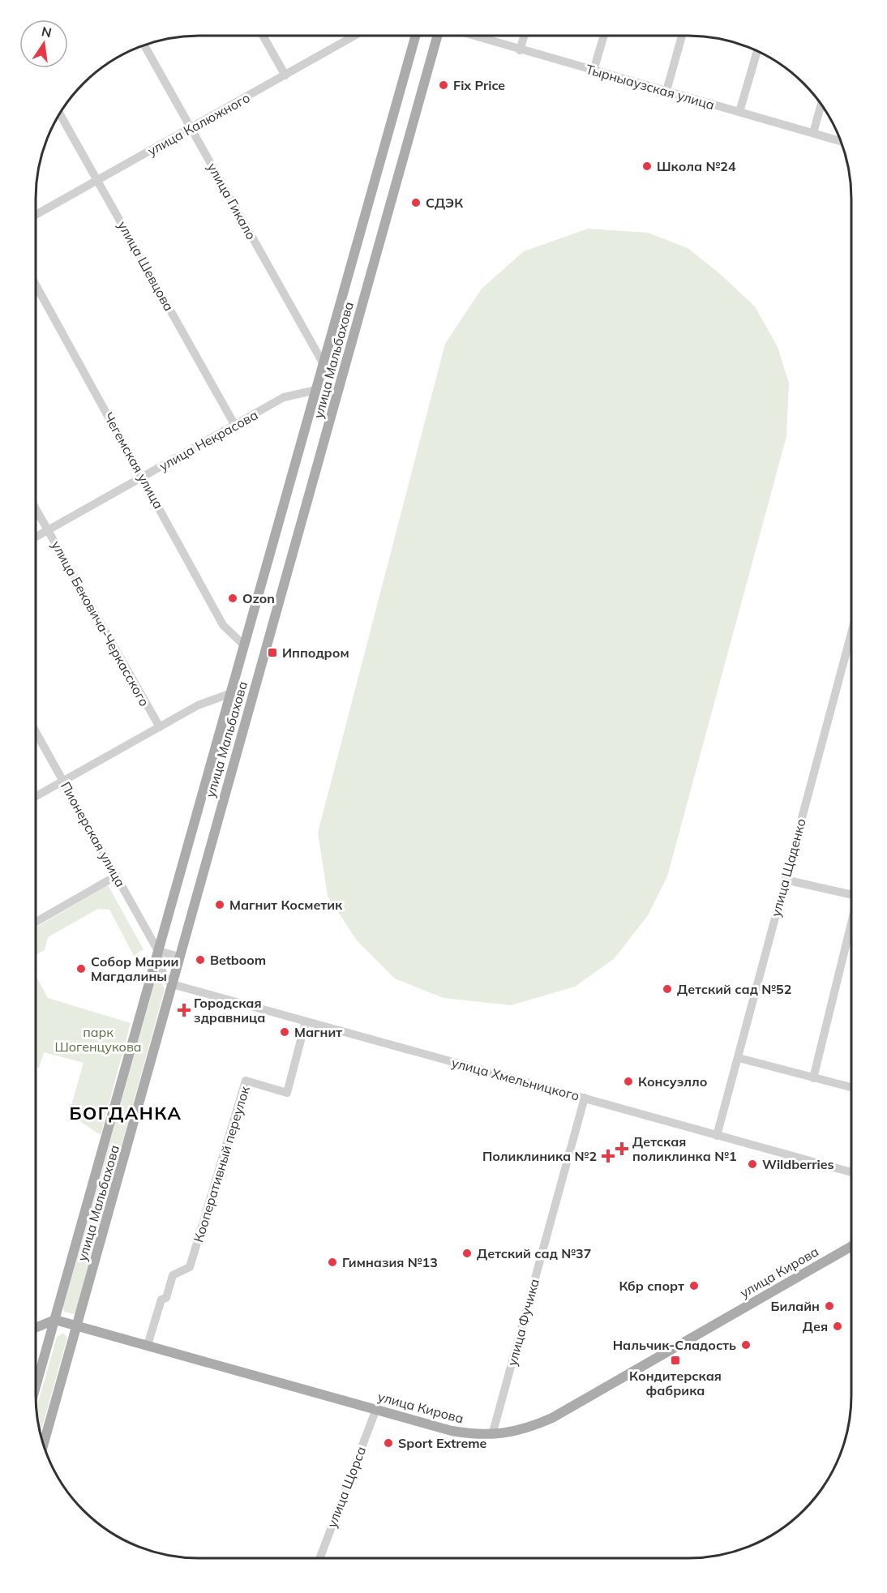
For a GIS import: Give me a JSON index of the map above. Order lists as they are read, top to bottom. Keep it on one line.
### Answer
{"streets":{"main road":["улица Мальбахова","улица Кирова"],"street":["Тырныаузская улица","улица Калюжного","улица Гикало","улица Шевцова","улица Некрасова","Чегемская улица","улица Бековича-Черкасского","Пионерская улица","улица Щаденко","улица Хмельницкого","Кооперативный переулок","улица Фучика","улица Щорса"]},"crossings":[["улица Калюжного","улица Гикало"],["улица Калюжного","улица Шевцова"],["улица Гикало","улица Мальбахова"],["улица Шевцова","улица Некрасова"],["улица Мальбахова","улица Некрасова"],["улица Мальбахова","Чегемская улица"],["улица Мальбахова","Пионерская улица"],["улица Мальбахова","улица Хмельницкого"],["улица Мальбахова","улица Кирова"],["улица Некрасова","Чегемская улица"],["улица Некрасова","улица Бековича-Черкасского"],["улица Щаденко","улица Хмельницкого"],["улица Хмельницкого","Кооперативный переулок"],["улица Хмельницкого","улица Фучика"],["Кооперативный переулок","улица Кирова"],["улица Кирова","улица Фучика"],["улица Кирова","улица Щорса"]],"districts":["БОГДАНКА"],"parks":["парк Шогенцукова"],"places":{"other":["Fix Price","Школа №24","СДЭК","Ozon","Магнит Косметик","Betboom","Собор Марии Магдалины","Детский сад №52","Магнит","Консуэлло","Wildberries","Детский сад №37","Гимназия №13","Кбр спорт","Билайн","Дея","Нальчик-Сладость","Sport Extreme"],"transit":["Ипподром","Кондитерская фабрика"],"health":["Городская здравница","Детская поликлинка №1","Поликлиника №2"]},"north":"top"}
